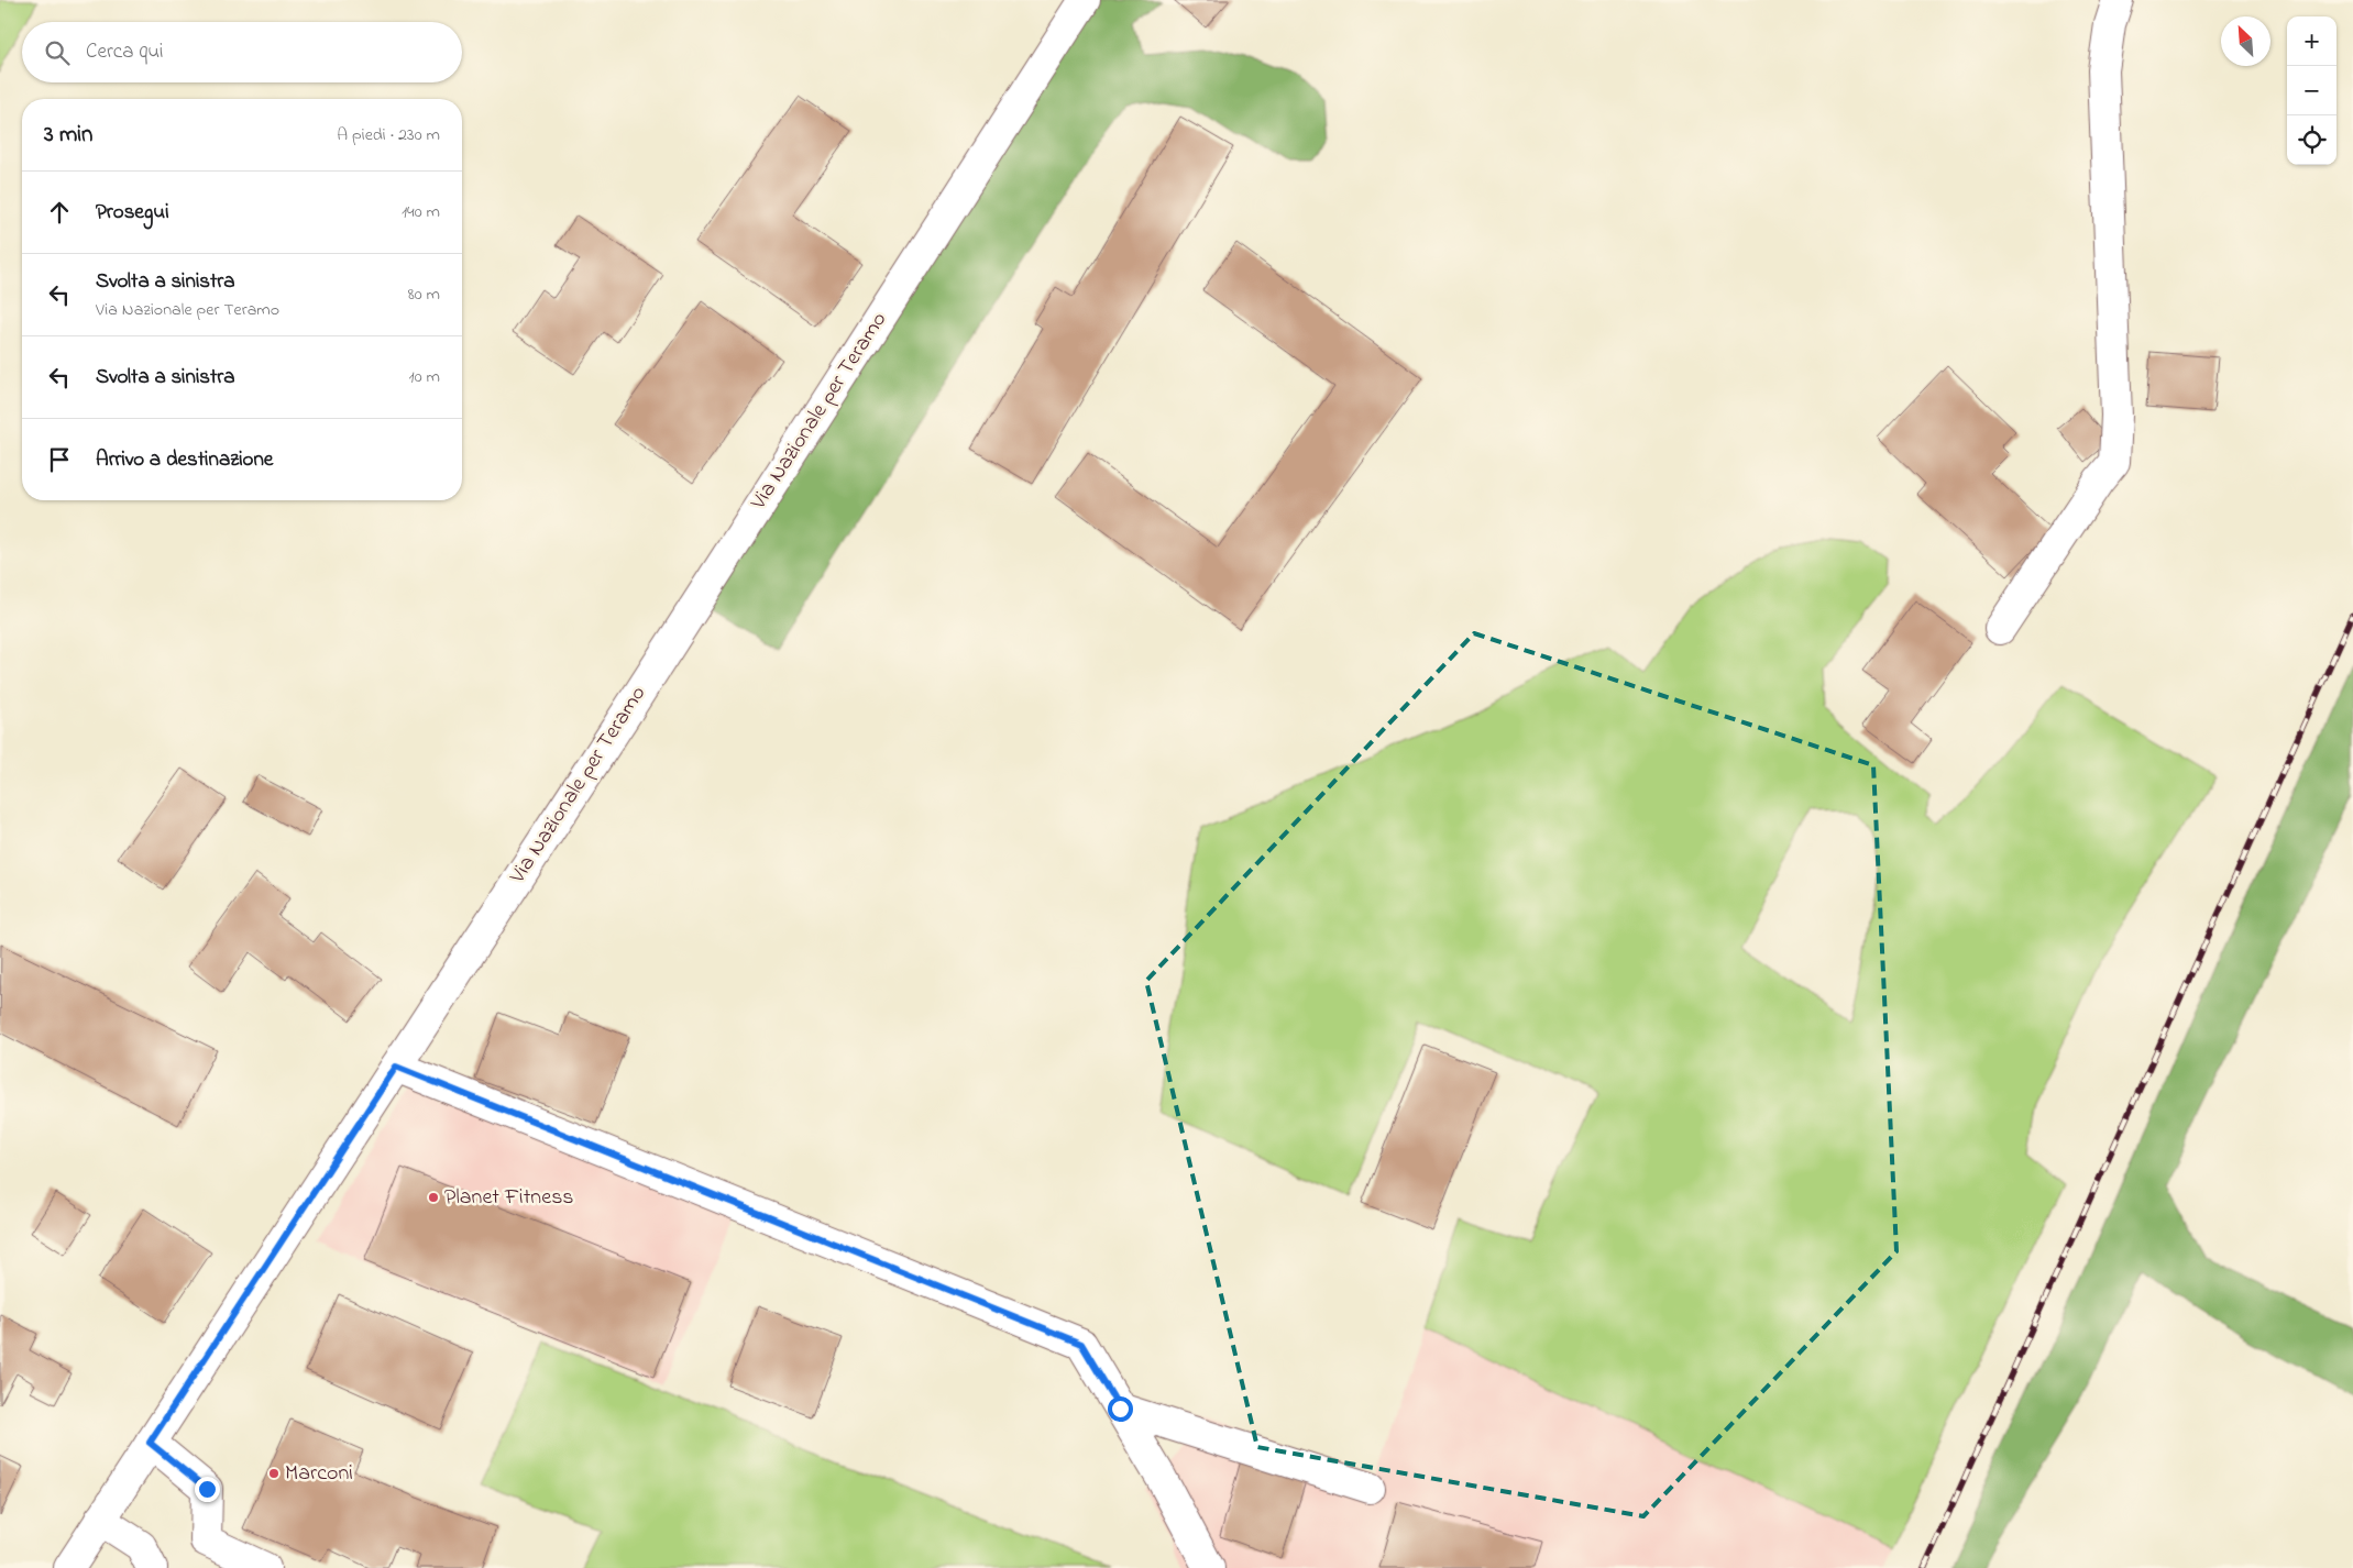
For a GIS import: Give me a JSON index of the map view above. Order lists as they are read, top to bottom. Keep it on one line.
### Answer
{"streets":{"main road":["Via Nazionale per Teramo"]},"places":["Planet Fitness","Marconi"],"north":"top left","page":{"map_buttons":["+","−"],"search":"Cerca qui","heading":["3 min","A piedi · 230 m"],"list":[["Prosegui","140 m"],["Svolta a sinistra","Via Nazionale per Teramo","80 m"],["Svolta a sinistra","10 m"],"Arrivo a destinazione"]}}
